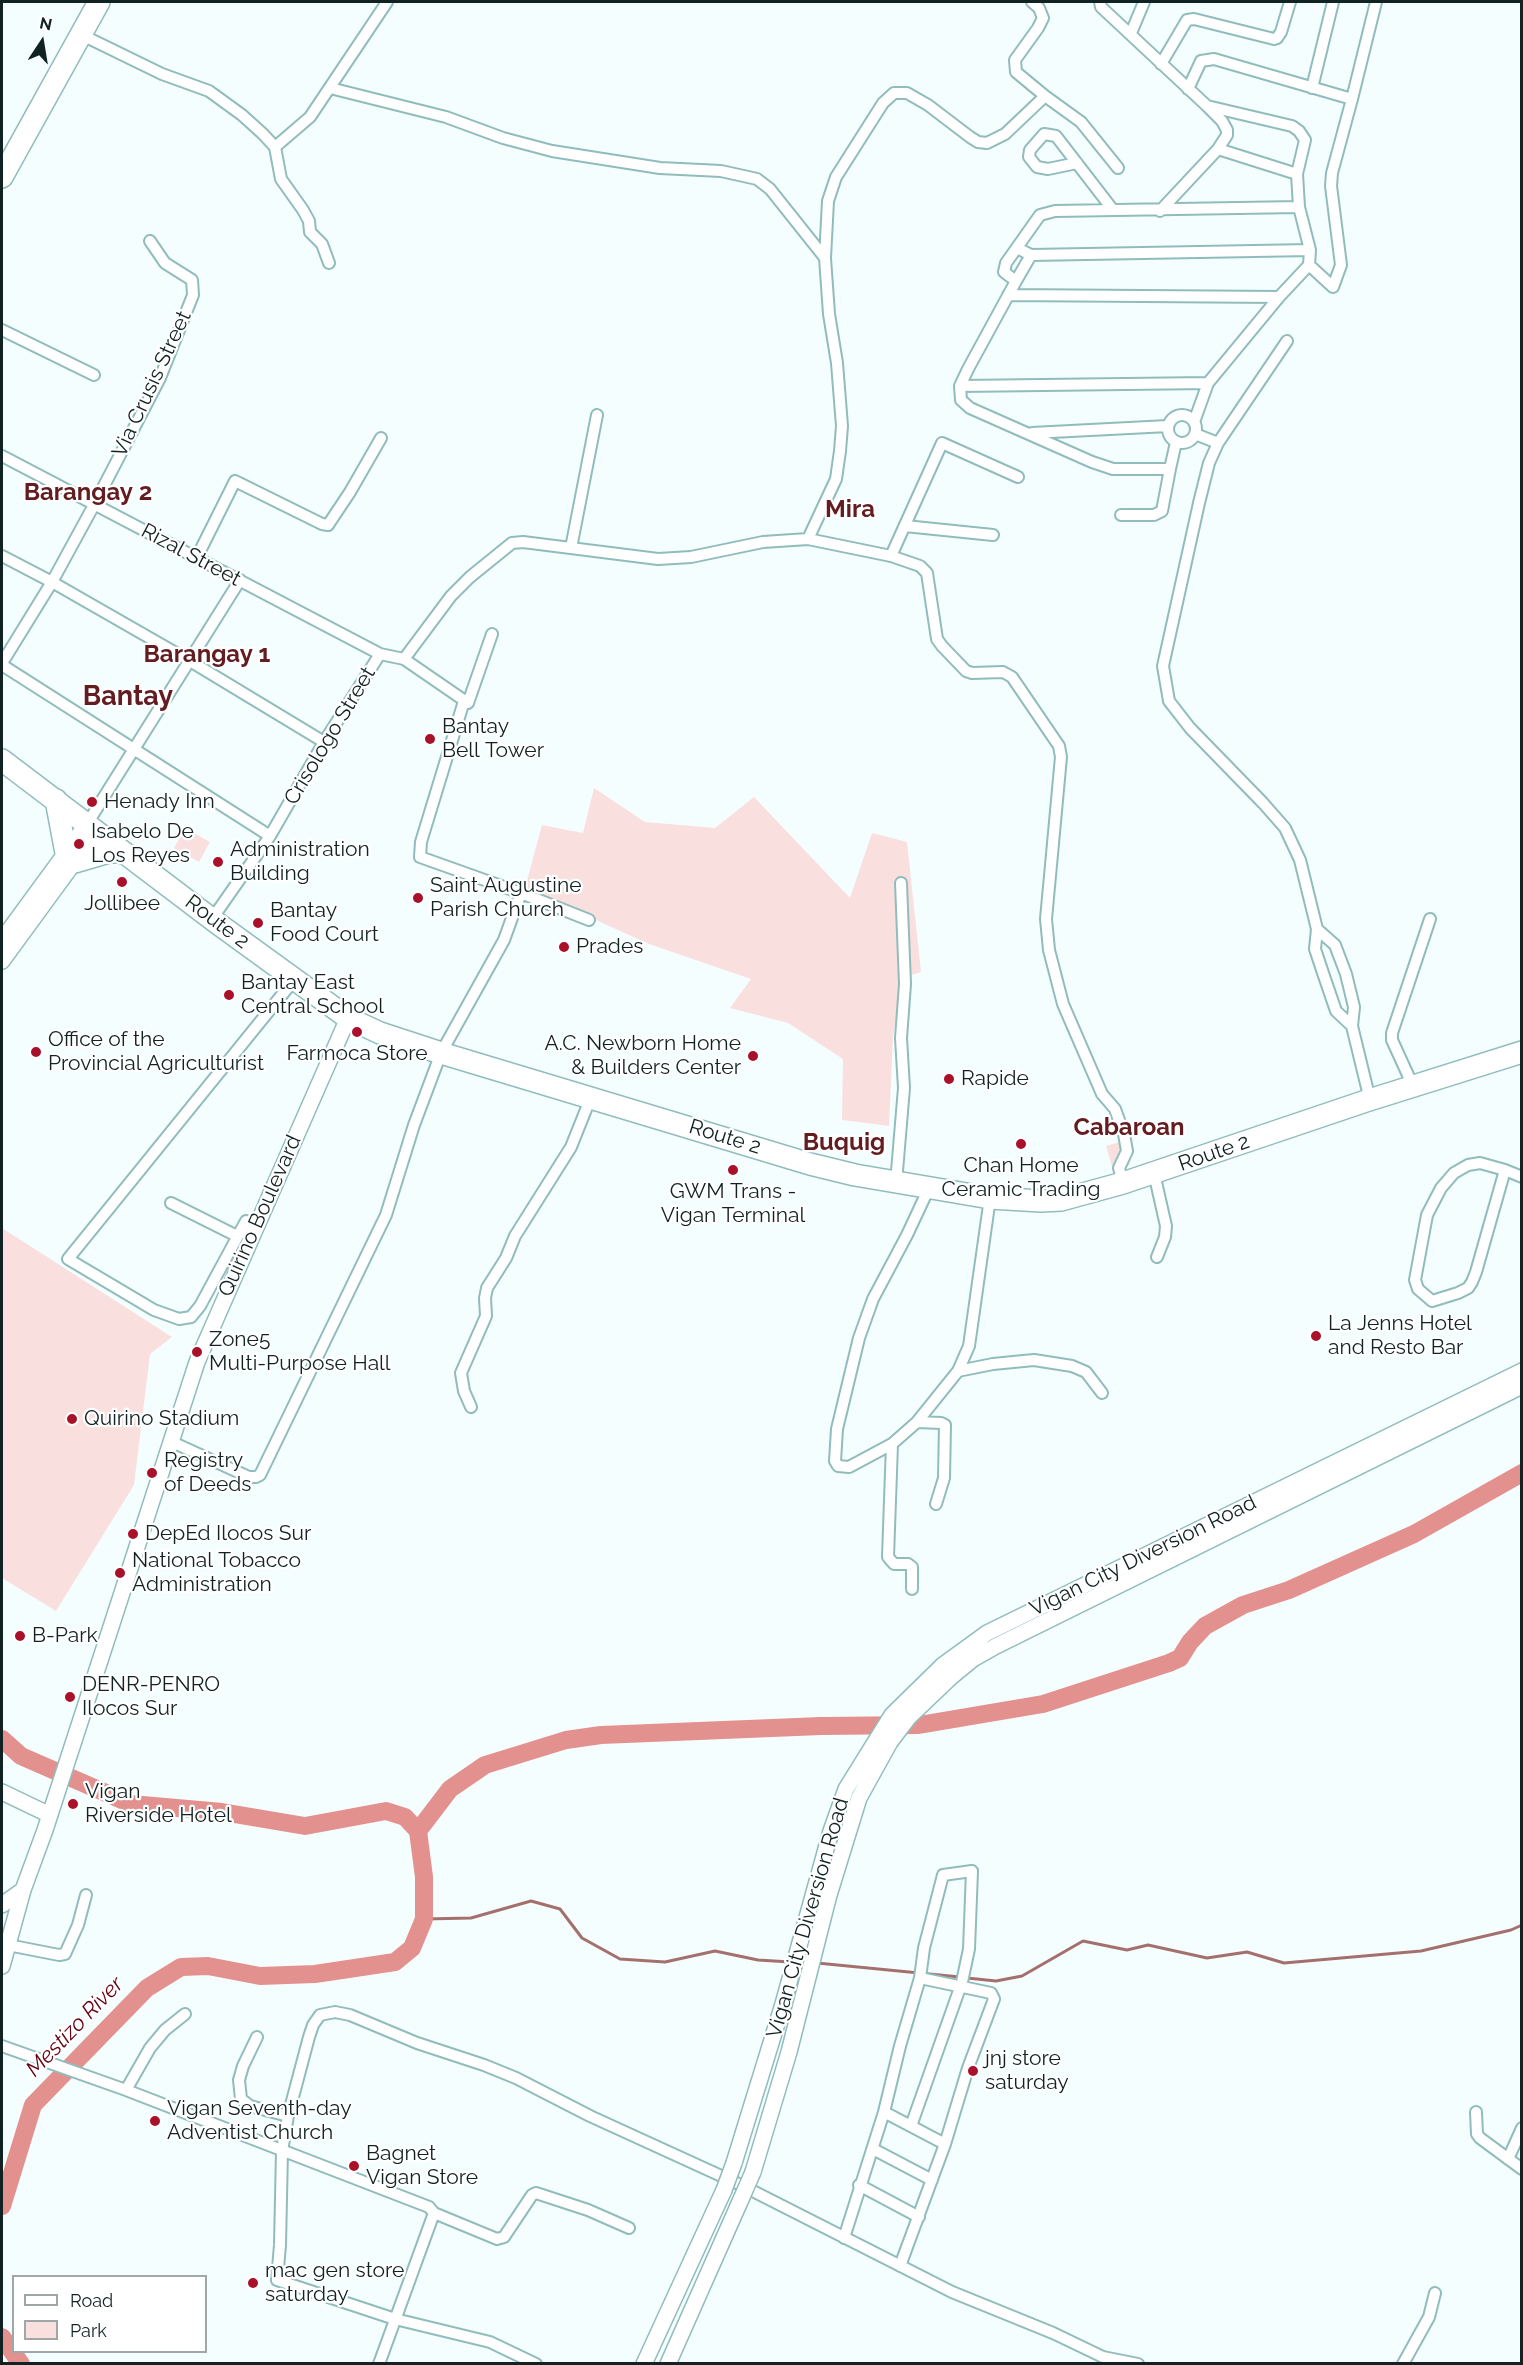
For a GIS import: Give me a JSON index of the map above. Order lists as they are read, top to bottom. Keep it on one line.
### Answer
{"streets":{"highway":["Route 2"],"main road":["Quirino Boulevard","Vigan City Diversion Road"],"street":["Via Crusis Street","Rizal Street","Crisologo Street"]},"crossings":[["Via Crusis Street","Rizal Street"],["Rizal Street","Crisologo Street"],["Crisologo Street","Route 2"],["Route 2","Quirino Boulevard"]],"districts":["Barangay 2","Mira","Barangay 1","Bantay","Cabaroan","Buquig"],"water":["Mestizo River"],"places":["Bantay Bell Tower","Henady Inn","Isabelo De Los Reyes","Administration Building","Jollibee","Saint Augustine Parish Church","Bantay Food Court","Prades","Bantay East Central School","Farmoca Store","Office of the Provincial Agriculturist","A.C. Newborn Home & Builders Center","Rapide","Chan Home Ceramic Trading","GWM Trans - Vigan Terminal","La Jenns Hotel and Resto Bar","Zone5 Multi-Purpose Hall","Quirino Stadium","Registry of Deeds","DepEd Ilocos Sur","National Tobacco Administration","B-Park","DENR-PENRO Ilocos Sur","Vigan Riverside Hotel","jnj store saturday","Vigan Seventh-day Adventist Church","Bagnet Vigan Store","mac gen store saturday"],"legend":["Road","Park"],"north":"top"}
